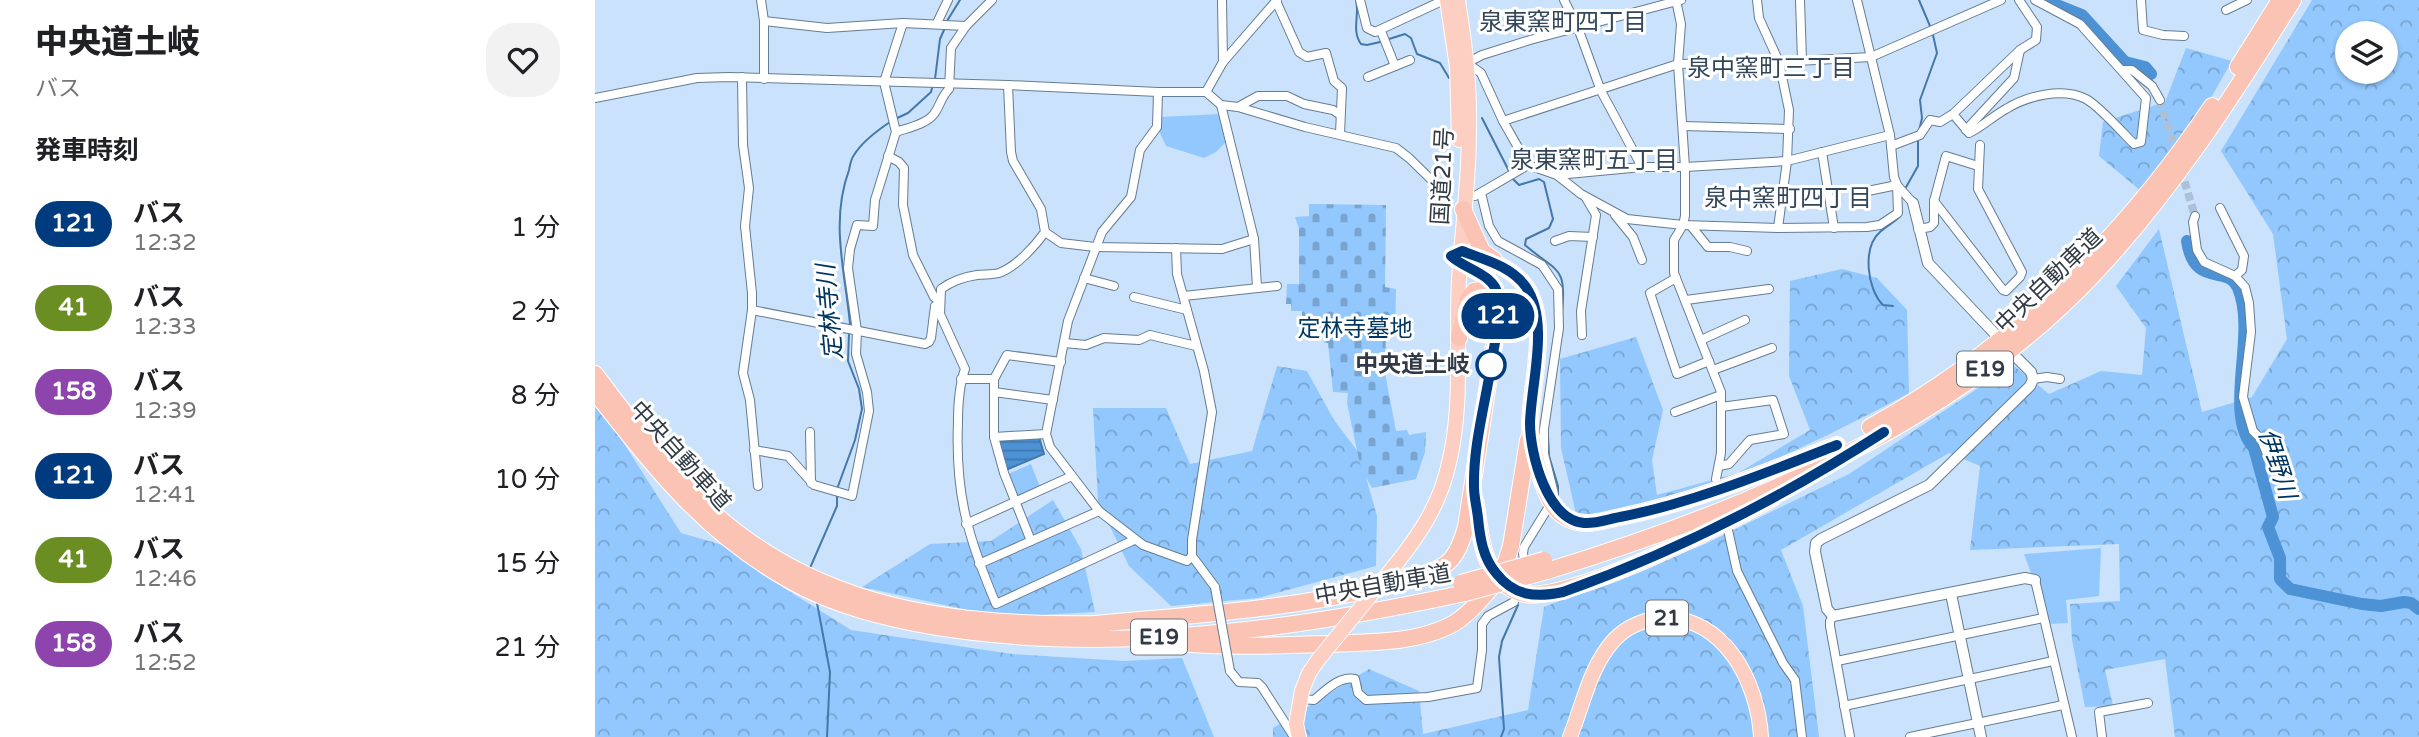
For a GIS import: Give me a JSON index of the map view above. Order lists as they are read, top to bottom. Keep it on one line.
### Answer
{"streets":{"highway":["国道21号","中央自動車道","E19","21"]},"districts":["泉東窯町四丁目","泉中窯町三丁目","泉東窯町五丁目","泉中窯町四丁目"],"water":["定林寺川","伊野川"],"parks":["定林寺墓地"],"places":["中央道土岐"],"lines":["bus line 121"],"page":{"heading":[["中央道土岐","バス"],"発車時刻"],"on_map":"121","list":[{"mark":"121","name":"バス","note":"12:32","value":"1 分"},{"mark":"41","name":"バス","note":"12:33","value":"2 分"},{"mark":"158","name":"バス","note":"12:39","value":"8 分"},{"mark":"121","name":"バス","note":"12:41","value":"10 分"},{"mark":"41","name":"バス","note":"12:46","value":"15 分"},{"mark":"158","name":"バス","note":"12:52","value":"21 分"}]}}
